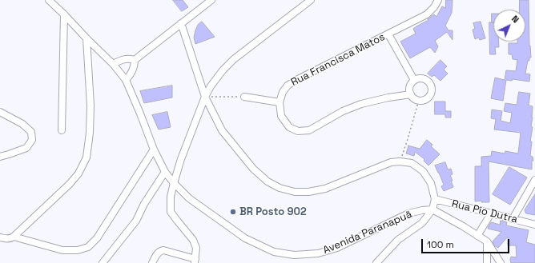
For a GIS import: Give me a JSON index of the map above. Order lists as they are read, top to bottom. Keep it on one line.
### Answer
{"streets":{"street":["Rua Francisca Matos","Rua Pio Dutra","Avenida Paranapuã"]},"places":["BR Posto 902"],"scale_bar":"100 m","north":"top right"}
